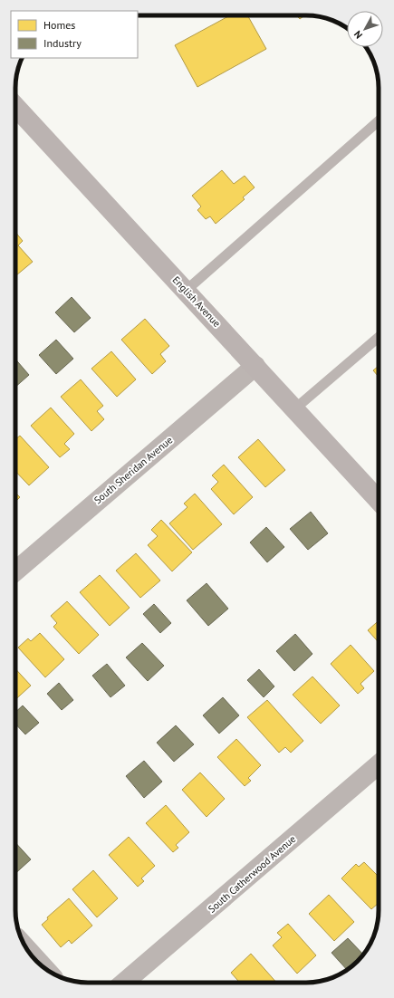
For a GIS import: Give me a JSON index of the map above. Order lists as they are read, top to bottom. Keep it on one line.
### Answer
{"streets":{"street":["English Avenue","South Sheridan Avenue","South Catherwood Avenue"]},"crossings":[["English Avenue","South Sheridan Avenue"]],"legend":["Homes","Industry"],"north":"bottom left"}
